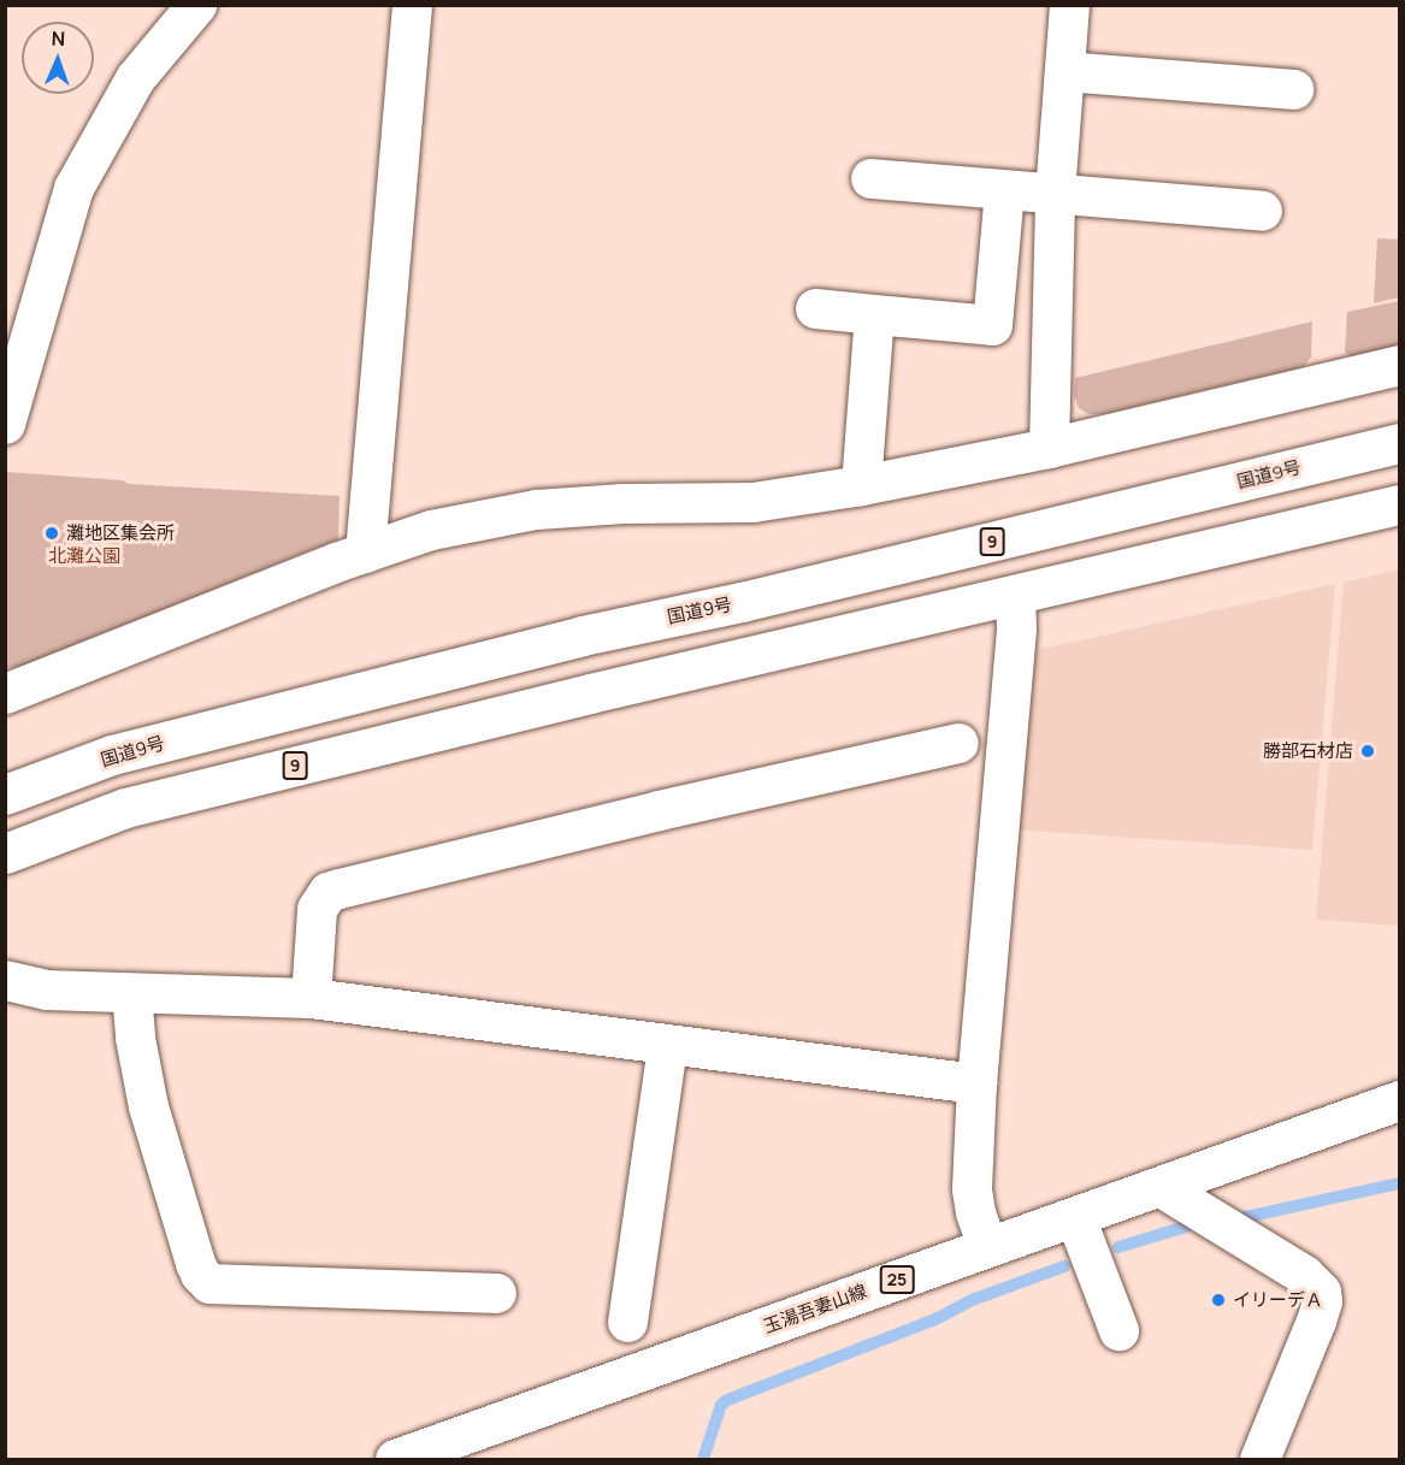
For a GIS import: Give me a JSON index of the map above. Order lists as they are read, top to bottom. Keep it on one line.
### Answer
{"streets":{"main road":["国道9号","9","25","玉湯吾妻山線"]},"parks":["北灘公園"],"places":["灘地区集会所","勝部石材店","イリーデＡ"],"north":"top"}
